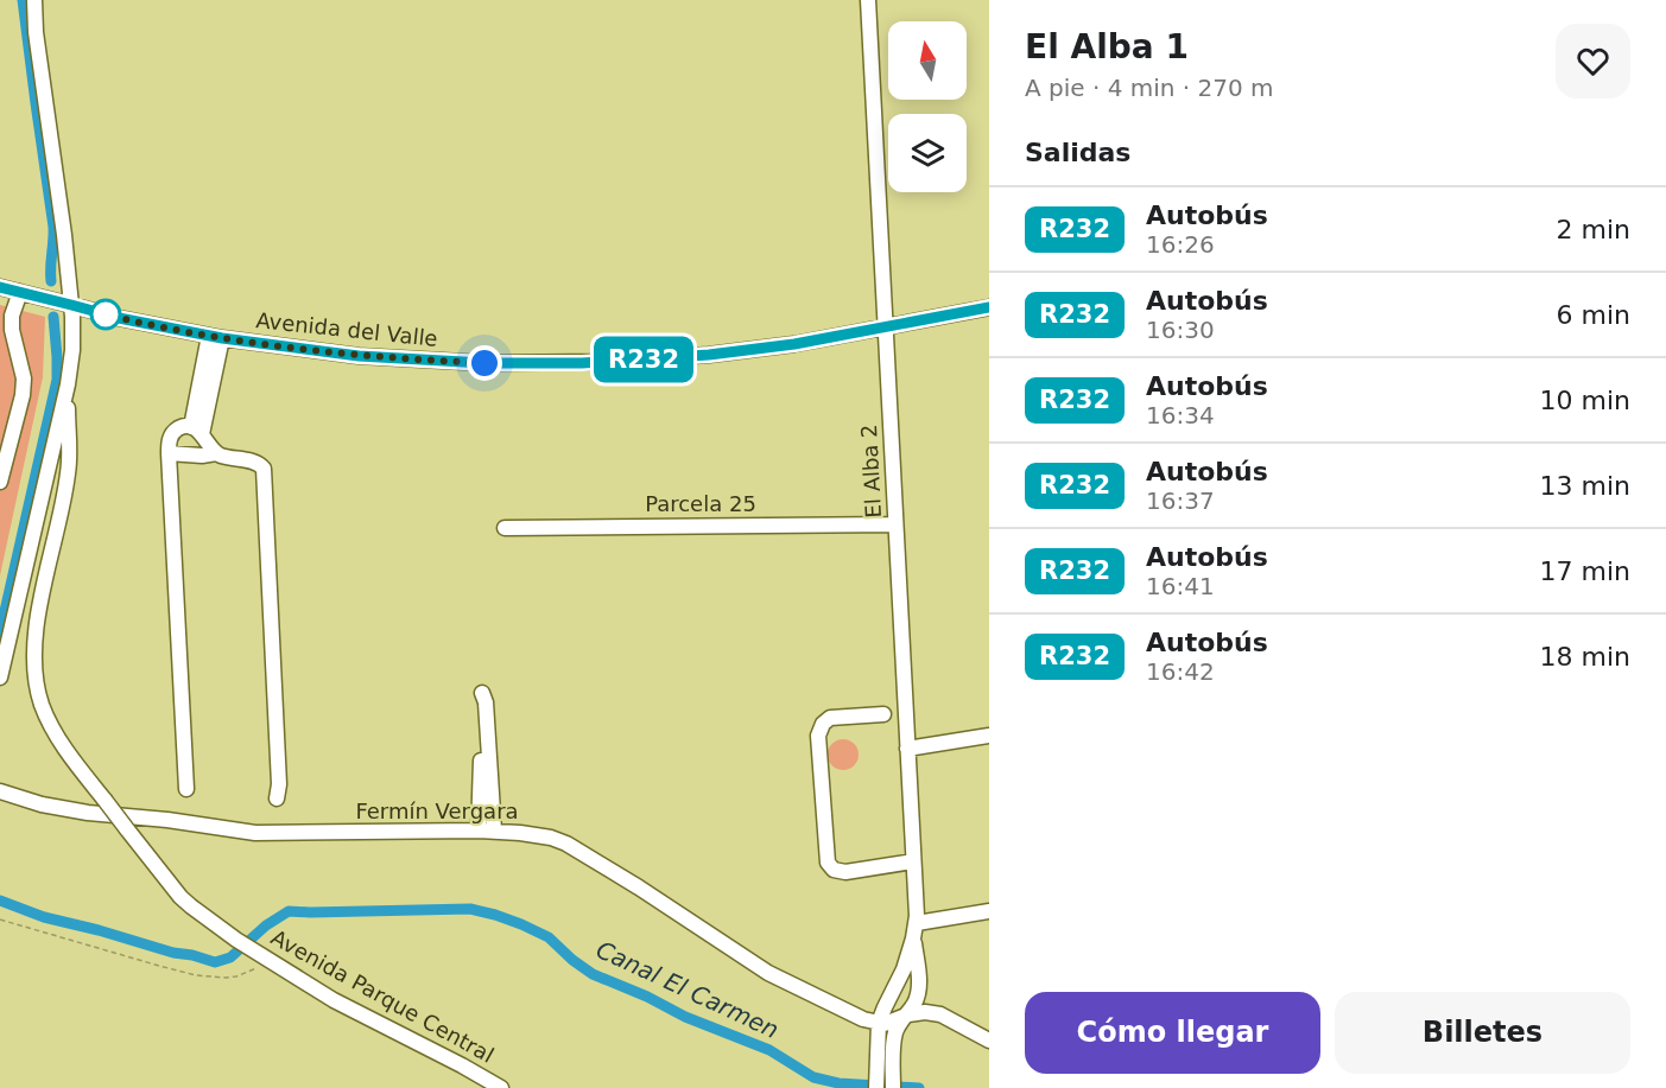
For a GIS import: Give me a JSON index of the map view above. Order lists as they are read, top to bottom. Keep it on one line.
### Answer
{"streets":{"street":["Avenida del Valle","El Alba 2","Parcela 25","Fermín Vergara","Avenida Parque Central"]},"crossings":[["Avenida del Valle","El Alba 2"],["El Alba 2","Parcela 25"],["El Alba 2","Fermín Vergara"]],"water":["Canal El Carmen"],"lines":["bus line R232"],"north":"top","page":{"on_map":"R232","heading":[["El Alba 1","A pie · 4 min · 270 m"],"Salidas"],"list":[{"mark":"R232","name":"Autobús","note":"16:26","value":"2 min"},{"mark":"R232","name":"Autobús","note":"16:30","value":"6 min"},{"mark":"R232","name":"Autobús","note":"16:34","value":"10 min"},{"mark":"R232","name":"Autobús","note":"16:37","value":"13 min"},{"mark":"R232","name":"Autobús","note":"16:41","value":"17 min"},{"mark":"R232","name":"Autobús","note":"16:42","value":"18 min"}],"buttons":["Cómo llegar","Billetes"]}}
